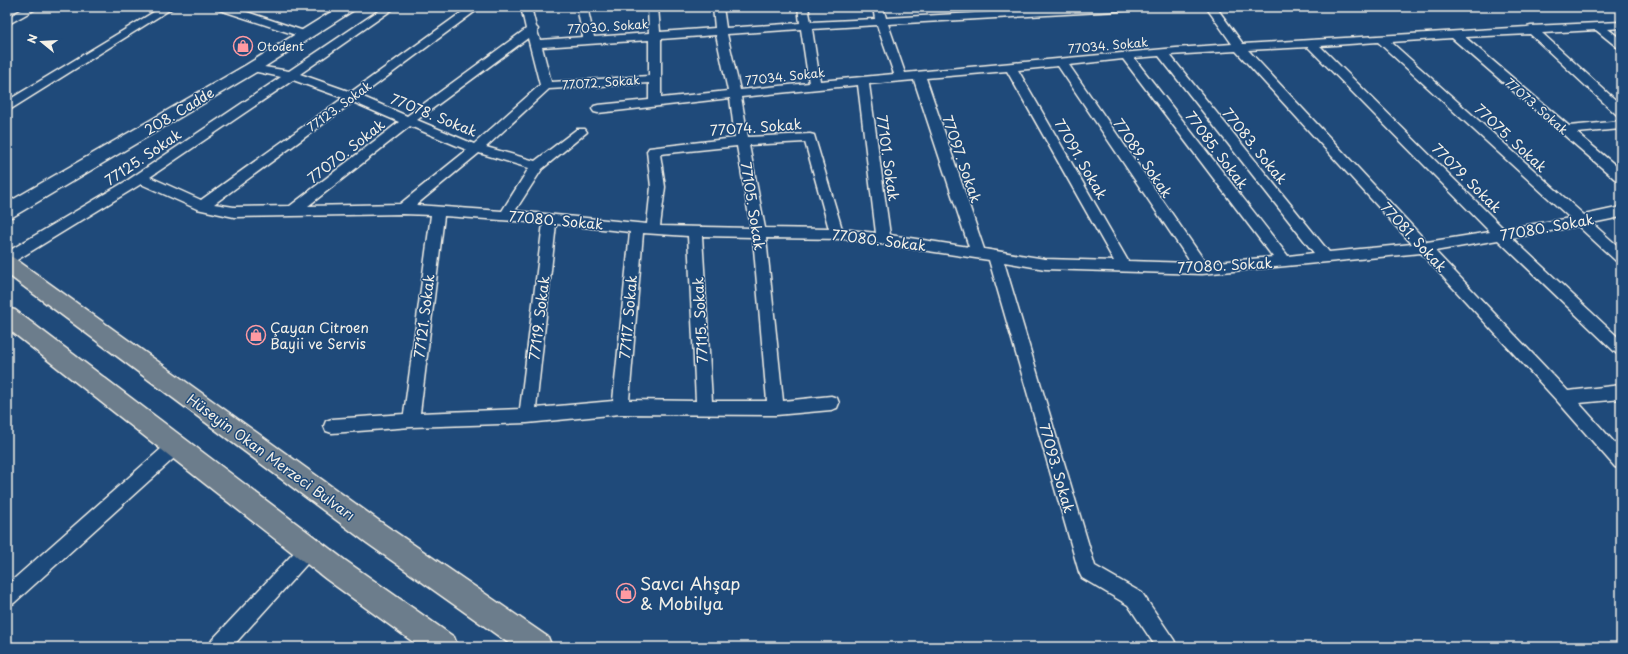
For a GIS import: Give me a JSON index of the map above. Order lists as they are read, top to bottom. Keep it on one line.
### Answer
{"streets":{"main road":["Hüseyin Okan Merzeci Bulvarı"],"street":["77030. Sokak","77034. Sokak","77072. Sokak","77123. Sokak","77073. Sokak","208. Cadde","77078. Sokak","77074. Sokak","77075. Sokak","77083. Sokak","77085. Sokak","77070. Sokak","77125. Sokak","77101. Sokak","77089. Sokak","77097. Sokak","77091. Sokak","77079. Sokak","77105. Sokak","77080. Sokak","77081. Sokak","77121. Sokak","77117. Sokak","77119. Sokak","77115. Sokak","77093. Sokak"]},"crossings":[["77030. Sokak","77105. Sokak"],["77034. Sokak","77073. Sokak"],["77034. Sokak","77075. Sokak"],["77034. Sokak","77083. Sokak"],["77034. Sokak","77085. Sokak"],["77034. Sokak","77101. Sokak"],["77034. Sokak","77089. Sokak"],["77034. Sokak","77097. Sokak"],["77034. Sokak","77091. Sokak"],["77034. Sokak","77079. Sokak"],["77034. Sokak","77105. Sokak"],["77034. Sokak","77081. Sokak"],["77123. Sokak","77078. Sokak"],["77123. Sokak","77080. Sokak"],["208. Cadde","77078. Sokak"],["77078. Sokak","77070. Sokak"],["77078. Sokak","77125. Sokak"],["77074. Sokak","77105. Sokak"],["77074. Sokak","77080. Sokak"],["77075. Sokak","77080. Sokak"],["77083. Sokak","77080. Sokak"],["77085. Sokak","77080. Sokak"],["77070. Sokak","77080. Sokak"],["77125. Sokak","77080. Sokak"],["77101. Sokak","77080. Sokak"],["77089. Sokak","77080. Sokak"],["77097. Sokak","77080. Sokak"],["77091. Sokak","77080. Sokak"],["77079. Sokak","77080. Sokak"],["77105. Sokak","77080. Sokak"],["77080. Sokak","77081. Sokak"],["77080. Sokak","77121. Sokak"],["77080. Sokak","77117. Sokak"],["77080. Sokak","77119. Sokak"],["77080. Sokak","77115. Sokak"],["77080. Sokak","77093. Sokak"]],"places":{"shop":["Otodent","Çayan Citroen Bayii ve Servis","Savcı Ahşap & Mobilya"]},"north":"left"}
